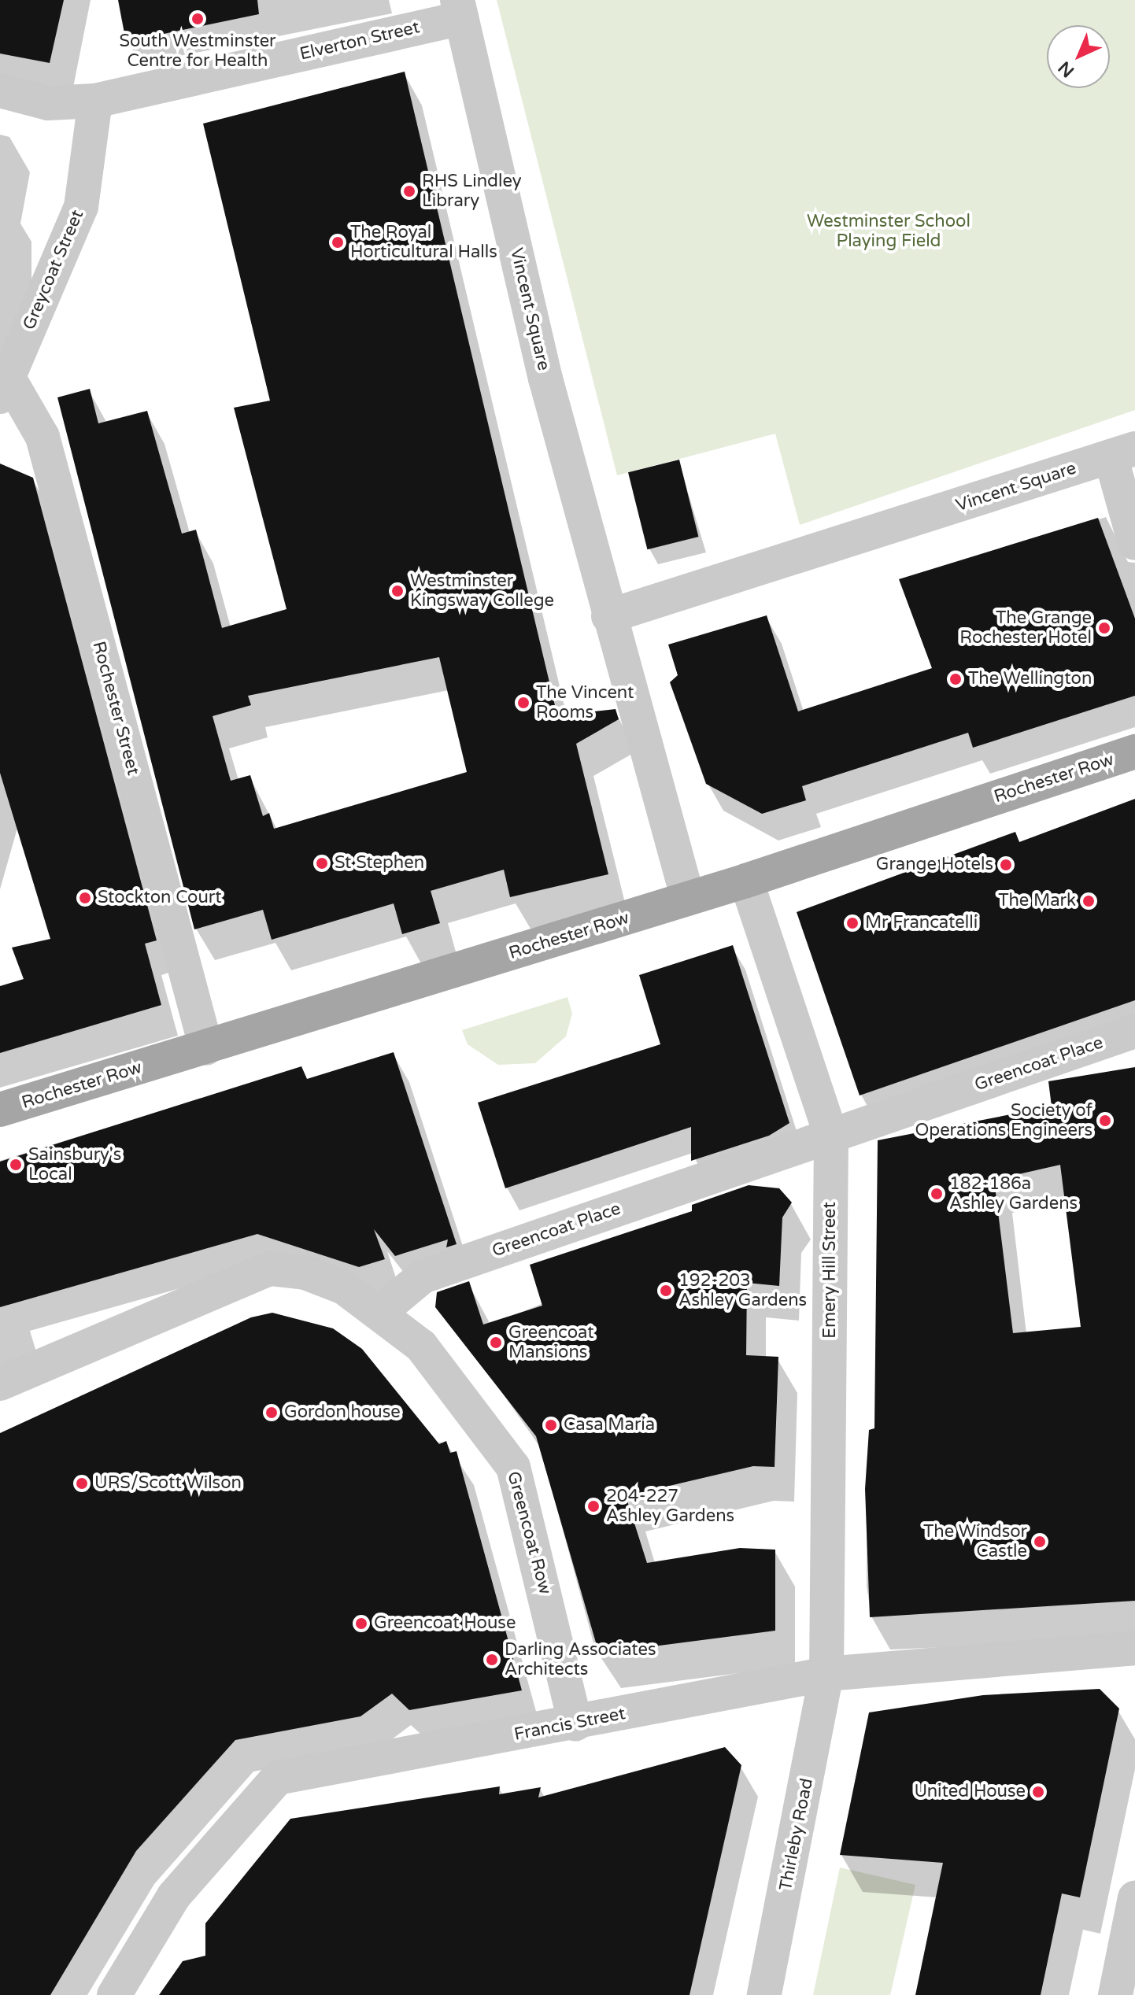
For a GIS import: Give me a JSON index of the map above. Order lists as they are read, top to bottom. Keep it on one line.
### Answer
{"streets":{"main road":["Rochester Row"],"street":["Elverton Street","Greycoat Street","Vincent Square","Rochester Street","Greencoat Place","Emery Hill Street","Greencoat Row","Francis Street","Thirleby Road"]},"crossings":[["Elverton Street","Greycoat Street"],["Elverton Street","Vincent Square"],["Greycoat Street","Rochester Street"],["Vincent Square","Rochester Row"],["Rochester Street","Rochester Row"],["Rochester Row","Emery Hill Street"],["Greencoat Place","Emery Hill Street"],["Greencoat Place","Greencoat Row"],["Emery Hill Street","Francis Street"],["Emery Hill Street","Thirleby Road"],["Greencoat Row","Francis Street"],["Francis Street","Thirleby Road"]],"parks":["Westminster School Playing Field"],"places":["South Westminster Centre for Health","RHS Lindley Library","The Royal Horticultural Halls","Westminster Kingsway College","The Grange Rochester Hotel","The Wellington","The Vincent Rooms","St Stephen","Grange Hotels","Stockton Court","The Mark","Mr Francatelli","Society of Operations Engineers","Sainsbury's Local","182-186a Ashley Gardens","192-203 Ashley Gardens","Greencoat Mansions","Gordon house","Casa María","URS/Scott Wilson","204-227 Ashley Gardens","The Windsor Castle","Greencoat House","Darling Associates Architects","United House"],"north":"bottom left"}
